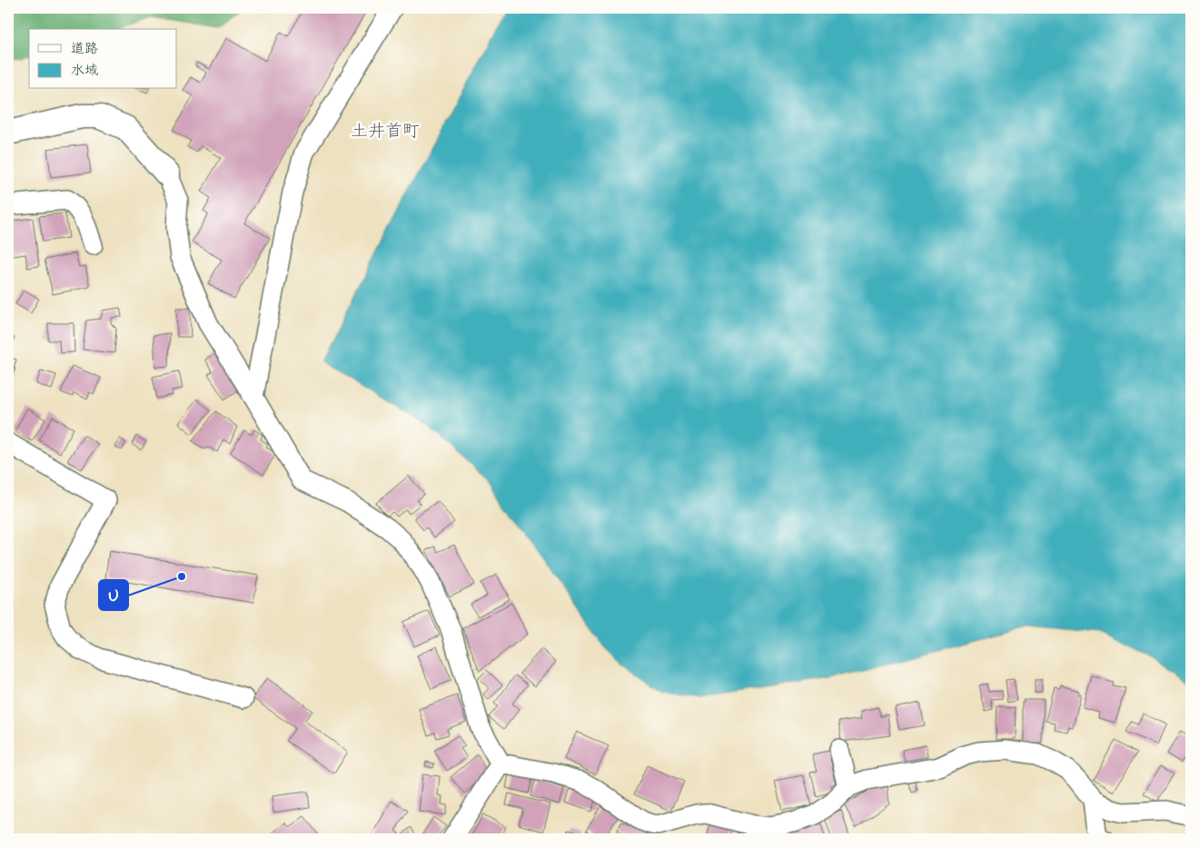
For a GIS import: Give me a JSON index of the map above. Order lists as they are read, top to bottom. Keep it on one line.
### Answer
{"districts":["土井首町"],"places":["U"],"legend":["道路","水域"]}
